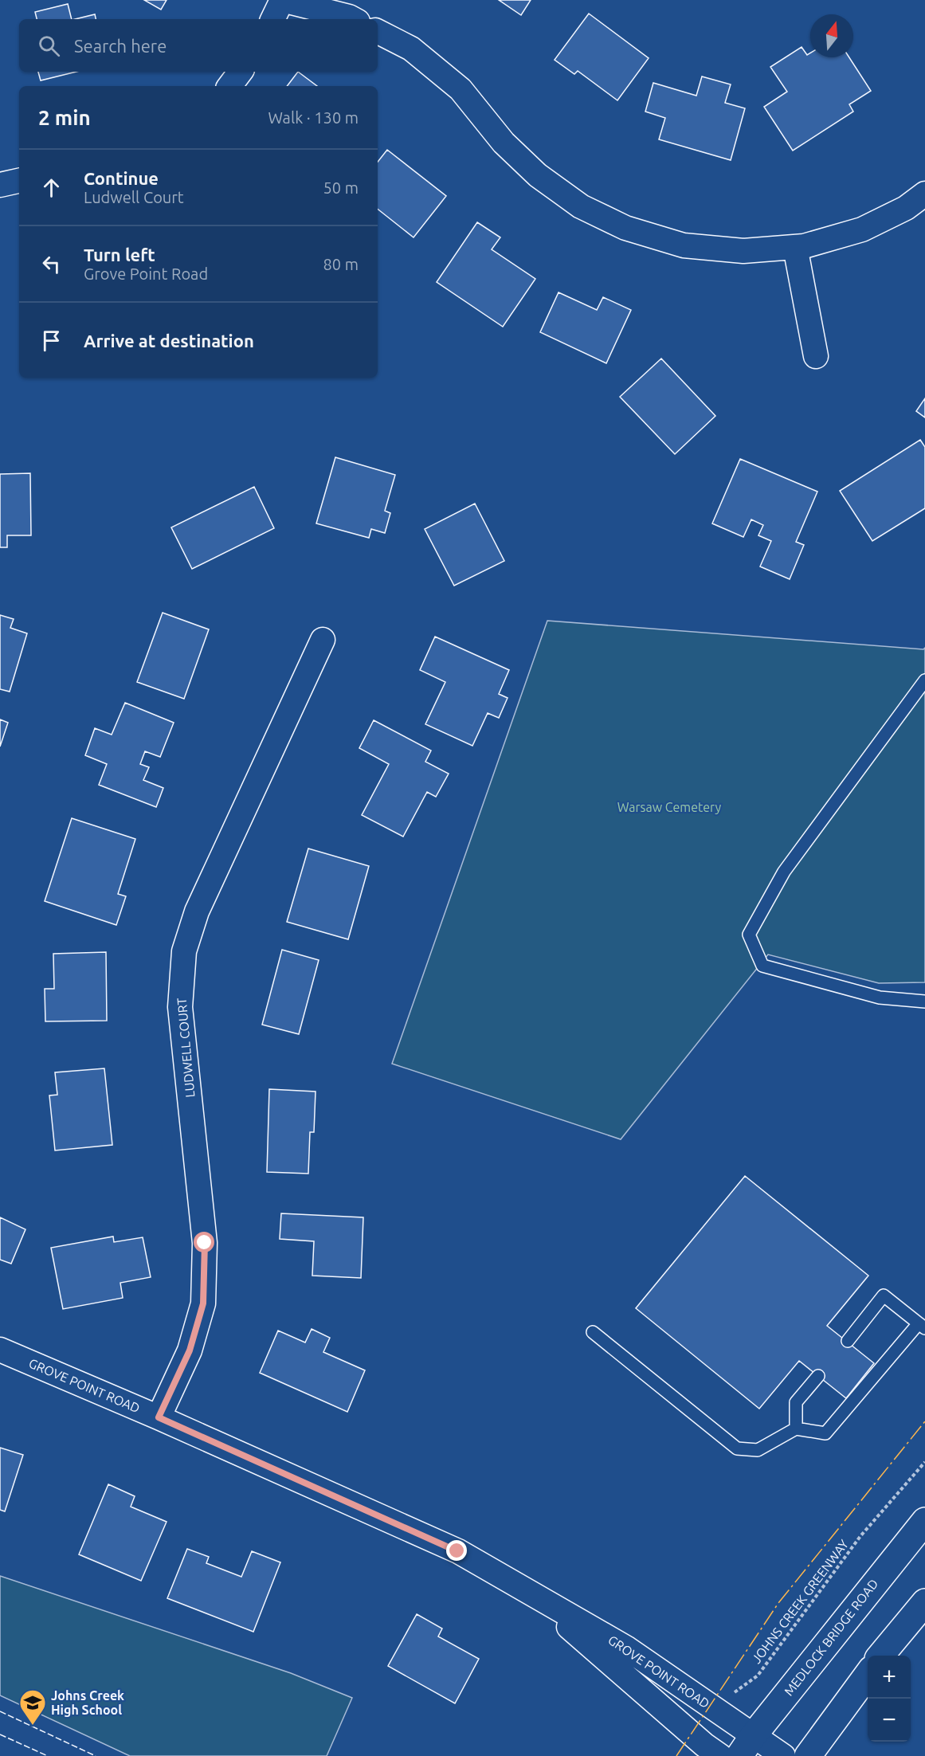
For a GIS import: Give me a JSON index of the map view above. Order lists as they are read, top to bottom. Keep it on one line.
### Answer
{"streets":{"highway":["MEDLOCK BRIDGE ROAD"],"street":["LUDWELL COURT","GROVE POINT ROAD"],"path":["JOHNS CREEK GREENWAY"]},"crossings":[["LUDWELL COURT","GROVE POINT ROAD"],["GROVE POINT ROAD","JOHNS CREEK GREENWAY"],["GROVE POINT ROAD","MEDLOCK BRIDGE ROAD"]],"parks":["Warsaw Cemetery"],"places":{"school or university":["Johns Creek High School"]},"north":"top","page":{"search":"Search here","heading":["2 min","Walk · 130 m"],"list":[["Continue","Ludwell Court","50 m"],["Turn left","Grove Point Road","80 m"],"Arrive at destination"],"map_buttons":["+","−"]}}
